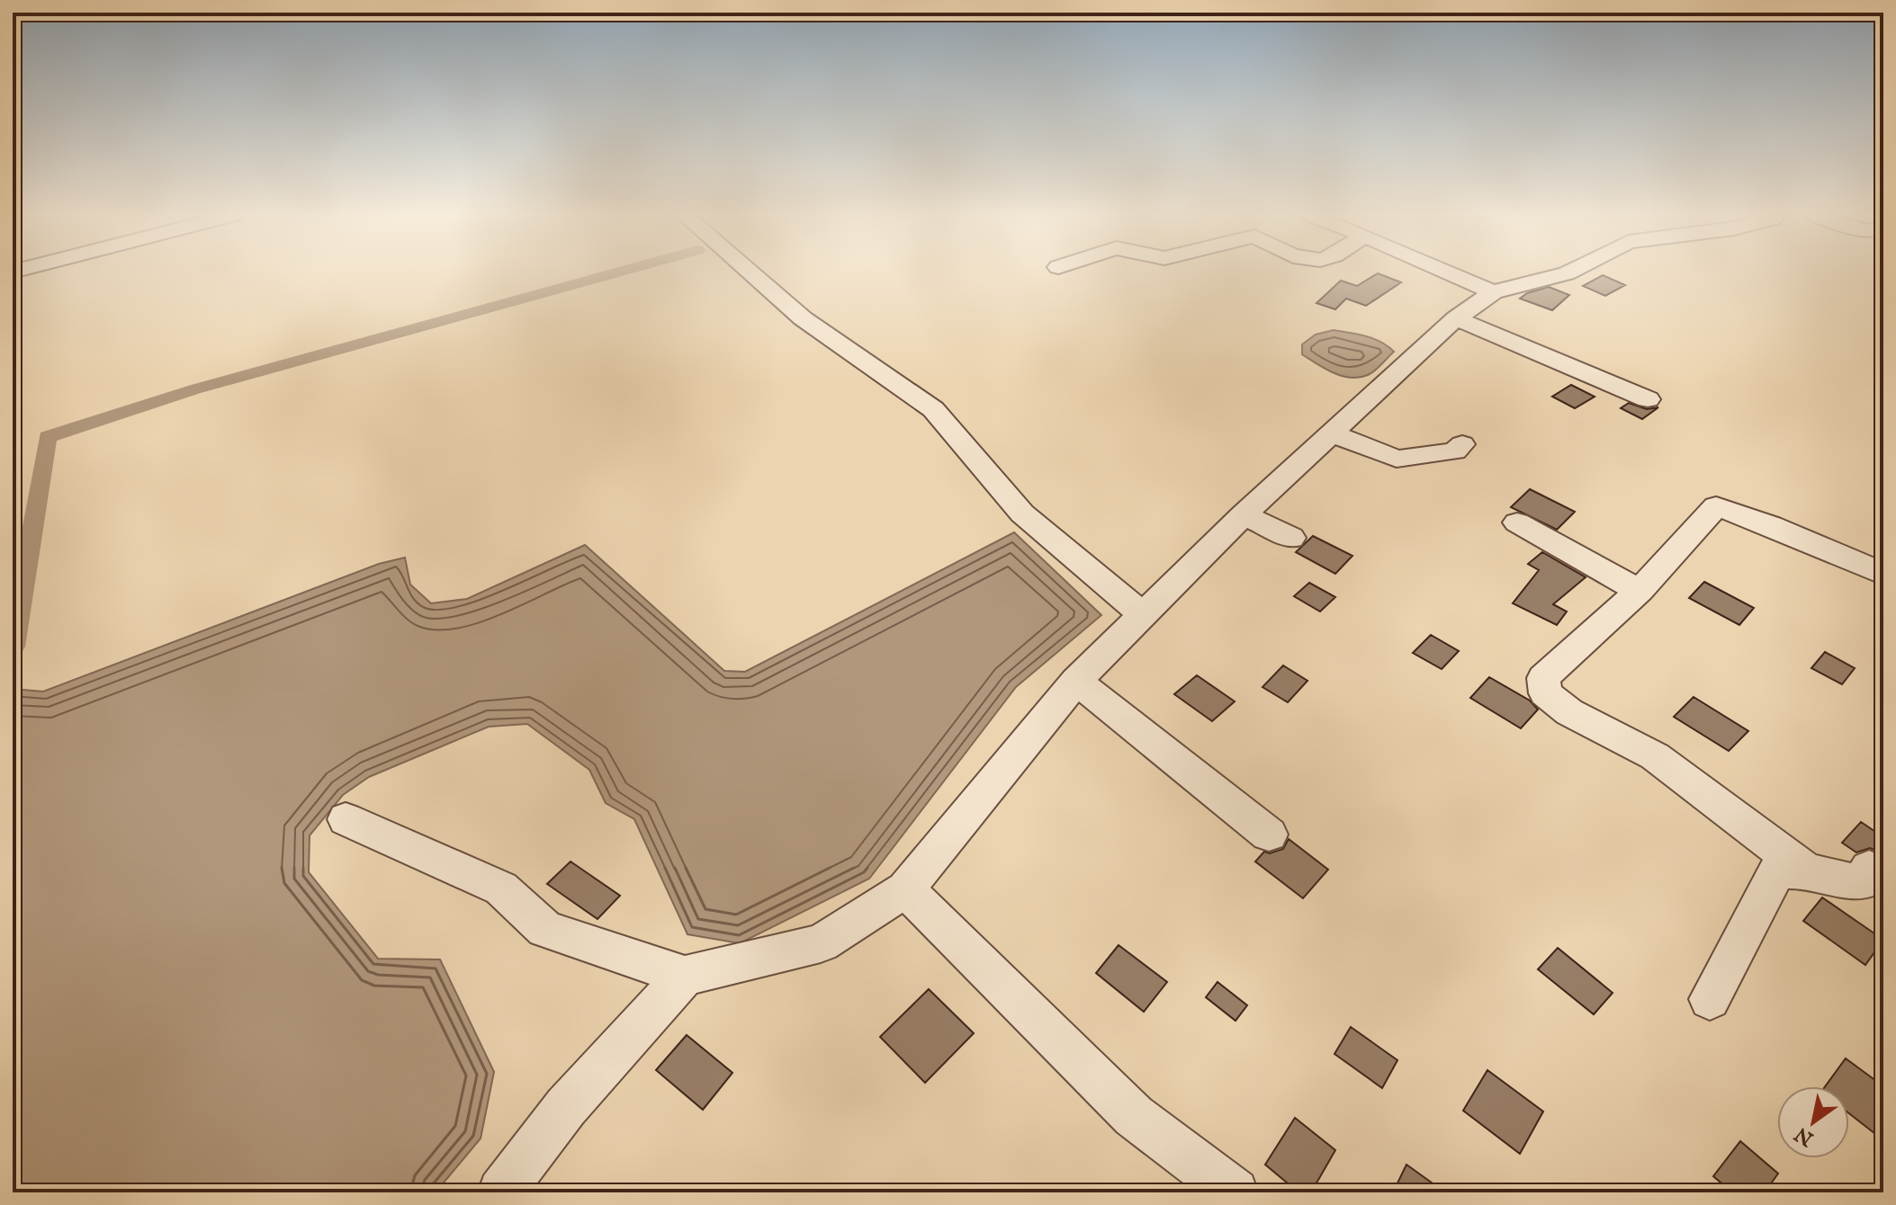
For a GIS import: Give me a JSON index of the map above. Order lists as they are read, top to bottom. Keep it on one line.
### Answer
{"north":"bottom left"}
